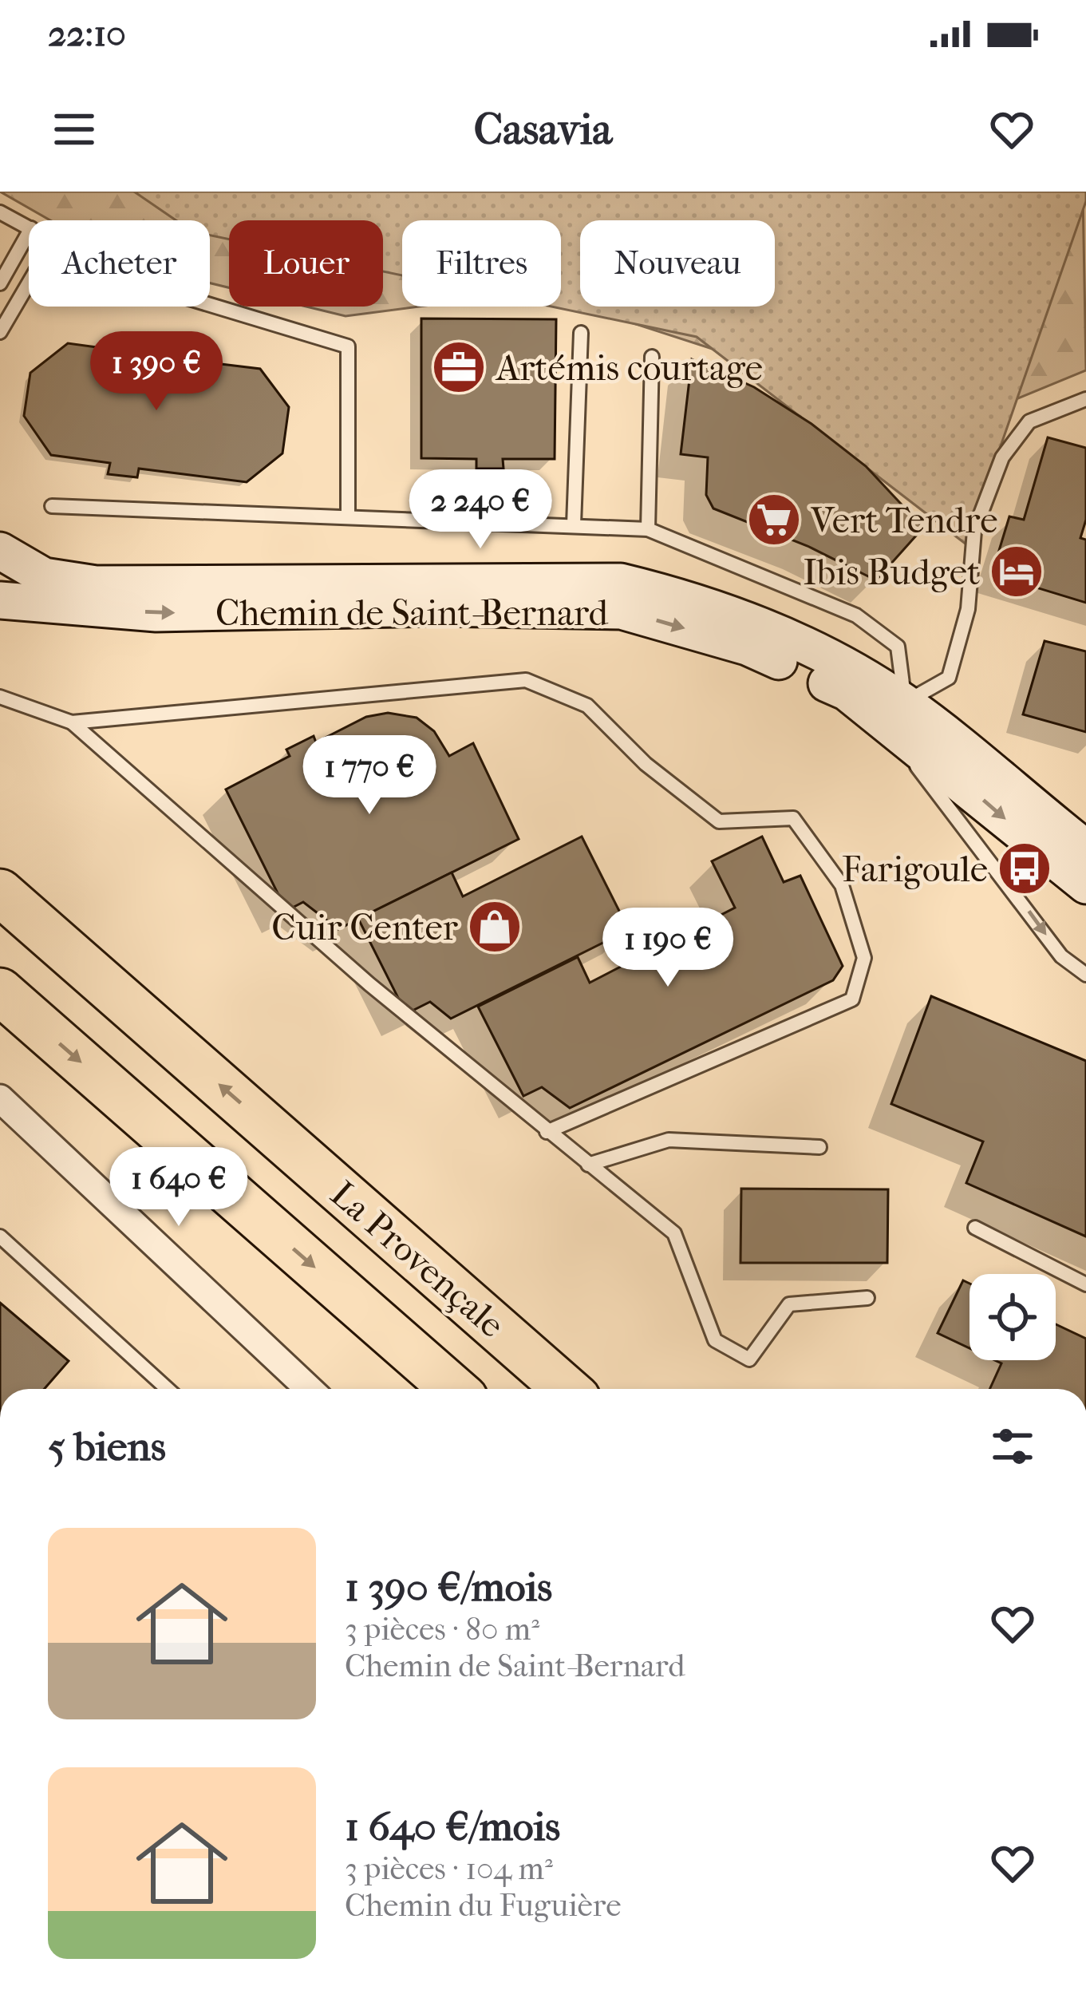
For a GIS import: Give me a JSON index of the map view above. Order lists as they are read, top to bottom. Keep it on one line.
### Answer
{"streets":{"highway":["La Provençale"],"main road":["Chemin de Saint-Bernard"]},"places":{"office":["Artémis courtage"],"supermarket":["Vert Tendre"],"hotel":["Ibis Budget"],"bus stop":["Farigoule"],"shop":["Cuir Center"]},"page":{"status":"22:10","header":"Casavia","chip":["Acheter","Louer","Filtres","Nouveau"],"price":["1 390 €","2 240 €","1 770 €","1 190 €","1 640 €"],"heading":"5 biens","list":[{"name":"1 390 €/mois","note":"3 pièces · 80 m² · Chemin de Saint-Bernard"},{"name":"1 640 €/mois","note":"3 pièces · 104 m² · Chemin du Fuguière"}]}}
